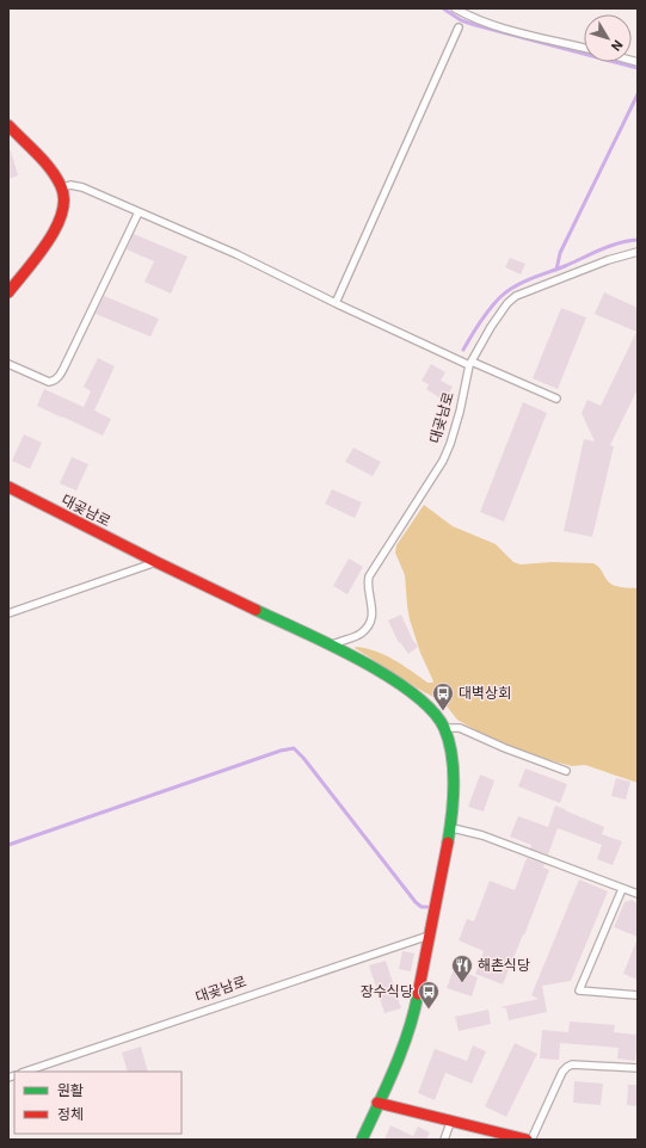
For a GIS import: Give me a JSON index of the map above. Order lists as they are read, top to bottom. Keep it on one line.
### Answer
{"streets":{"street":["대곶남로"]},"places":{"bus stop":["대벽상회","장수식당"],"restaurant":["해촌식당"]},"legend":["원활","정체"],"north":"bottom right"}
